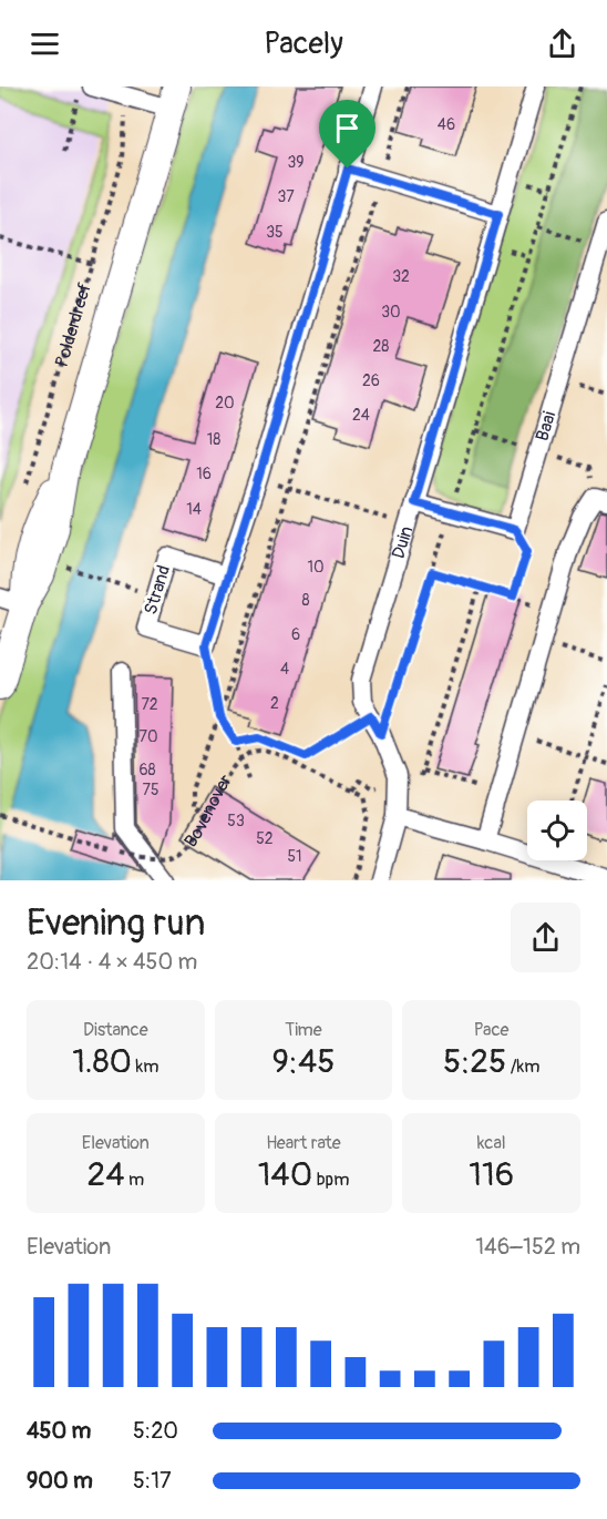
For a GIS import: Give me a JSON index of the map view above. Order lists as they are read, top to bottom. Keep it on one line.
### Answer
{"streets":{"street":["Polderdreef","Baai","Duin","Strand"],"path":["Bovenover"]},"house_numbers":["46","39","37","35","32","30","28","26","20","24","18","16","14","10","8","6","4","2","72","70","68","75","53","52","51"],"page":{"header":"Pacely","heading":["Evening run","20:14 · 4 × 450 m"],"stats":[["Distance","1.80 km"],["Time","9:45"],["Pace","5:25 /km"],["Elevation","24 m"],["Heart rate","140 bpm"],["kcal","116"]],"chart":["Elevation","146–152 m"],"list":[{"name":"450 m","note":"5:20"},{"name":"900 m","note":"5:17"}]}}
